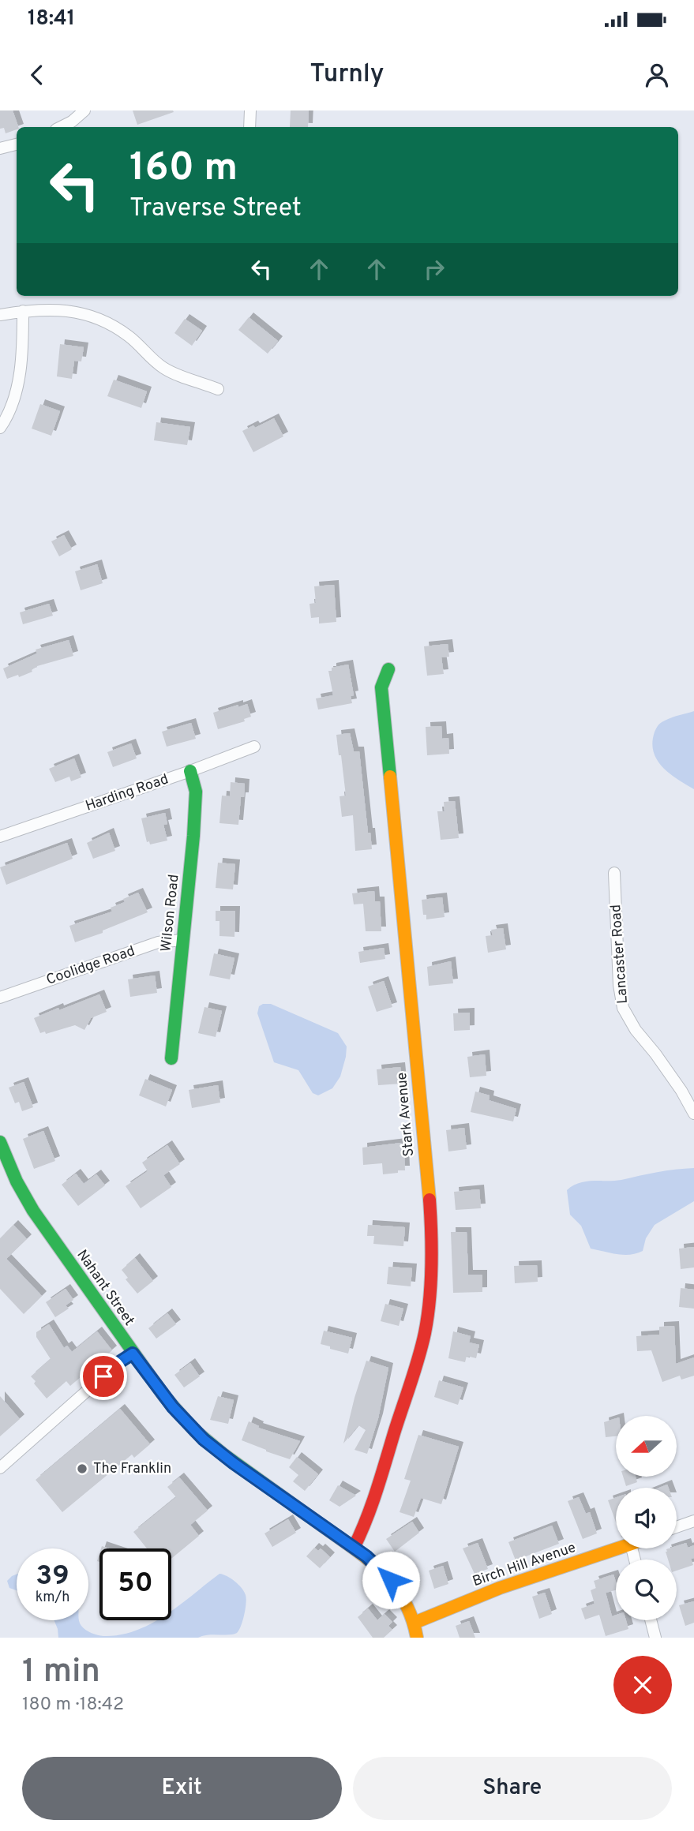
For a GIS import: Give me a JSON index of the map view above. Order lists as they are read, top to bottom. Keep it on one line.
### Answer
{"streets":{"street":["Harding Road","Wilson Road","Lancaster Road","Coolidge Road","Stark Avenue","Nahant Street","Birch Hill Avenue"]},"crossings":[["Harding Road","Wilson Road"],["Wilson Road","Coolidge Road"],["Stark Avenue","Nahant Street"],["Nahant Street","Birch Hill Avenue"]],"places":["The Franklin"],"north":"left","page":{"status":"18:41","header":"Turnly","turn":["160 m","Traverse Street"],"speed":"39 km/h","limit":"50","heading":["1 min","180 m · 18:42"],"buttons":["Exit","Share"]}}
